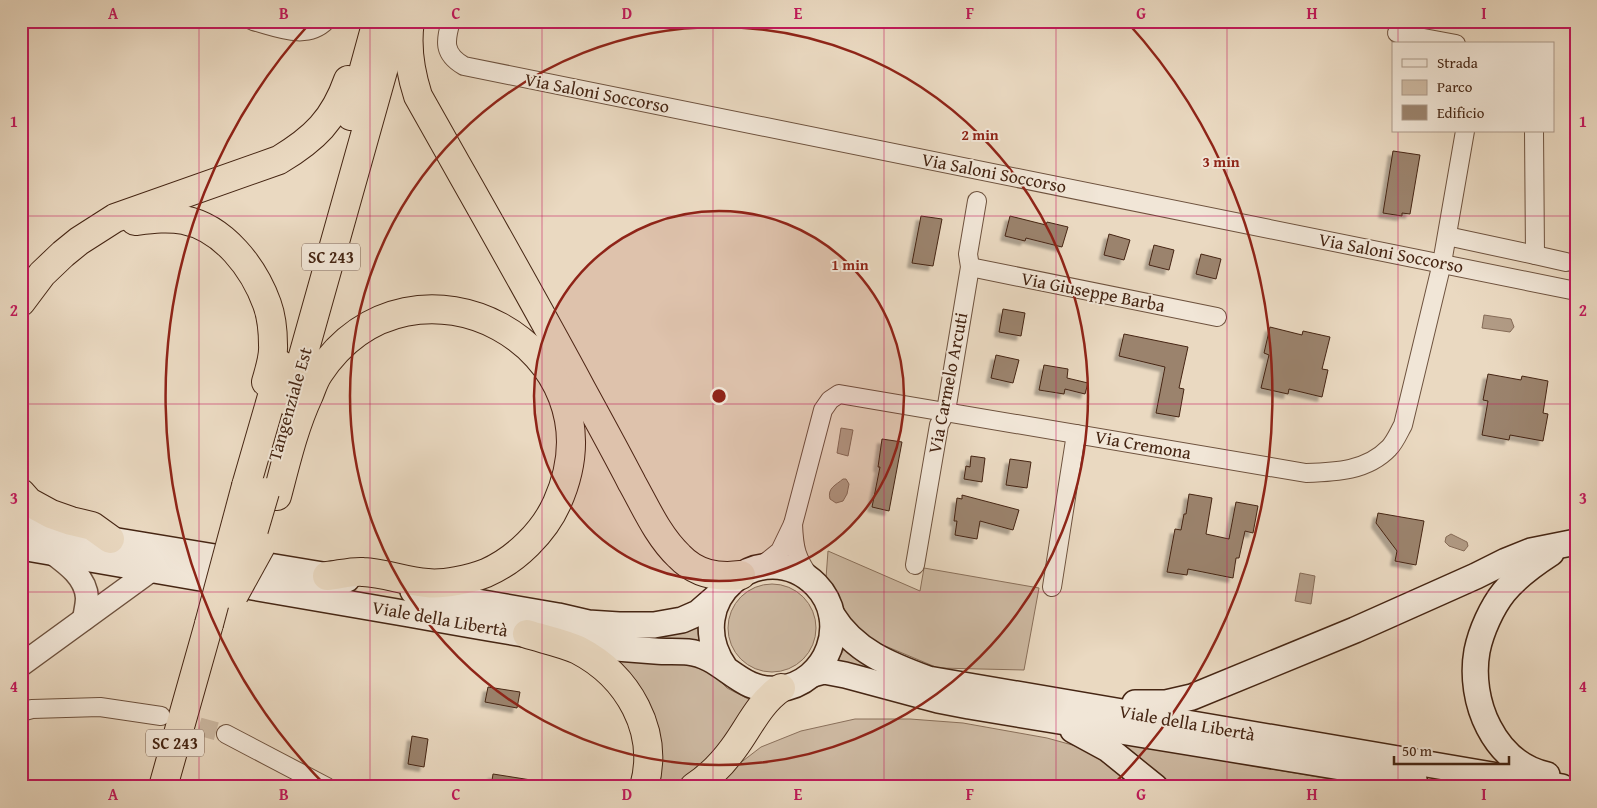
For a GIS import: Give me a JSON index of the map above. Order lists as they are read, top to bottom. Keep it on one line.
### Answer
{"streets":{"highway":["SC 243","Tangenziale Est"],"main road":["Viale della Libertà"],"street":["Via Saloni Soccorso","Via Giuseppe Barba","Via Carmelo Arcuti","Via Cremona"]},"crossings":[["Via Saloni Soccorso","Via Cremona"],["Via Giuseppe Barba","Via Carmelo Arcuti"],["Via Carmelo Arcuti","Via Cremona"],["Via Cremona","Viale della Libertà"]],"legend":["Strada","Parco","Edificio"],"scale_bar":"50 m","grid":{"columns":["A","B","C","D","E","F","G","H","I"],"rows":["1","2","3","4"]},"rings":["2 min","3 min","1 min"]}
